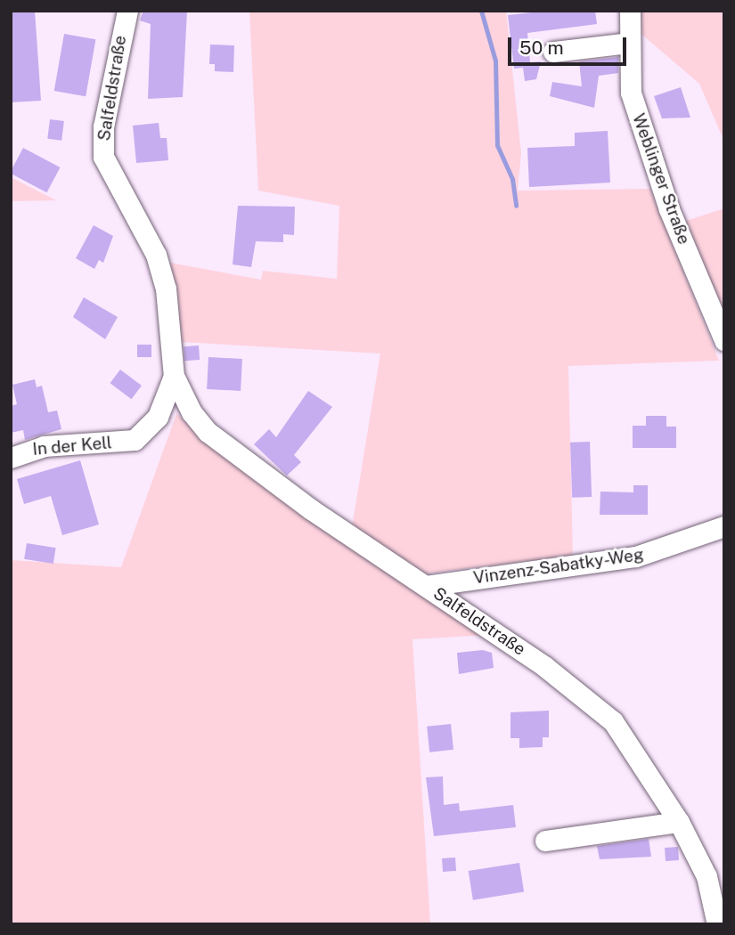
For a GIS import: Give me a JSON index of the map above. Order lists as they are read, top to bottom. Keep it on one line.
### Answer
{"streets":{"street":["Salfeldstraße","Weblinger Straße","In der Kell","Vinzenz-Sabatky-Weg"]},"crossings":[["Salfeldstraße","In der Kell"],["Salfeldstraße","Vinzenz-Sabatky-Weg"]],"scale_bar":"50 m"}
